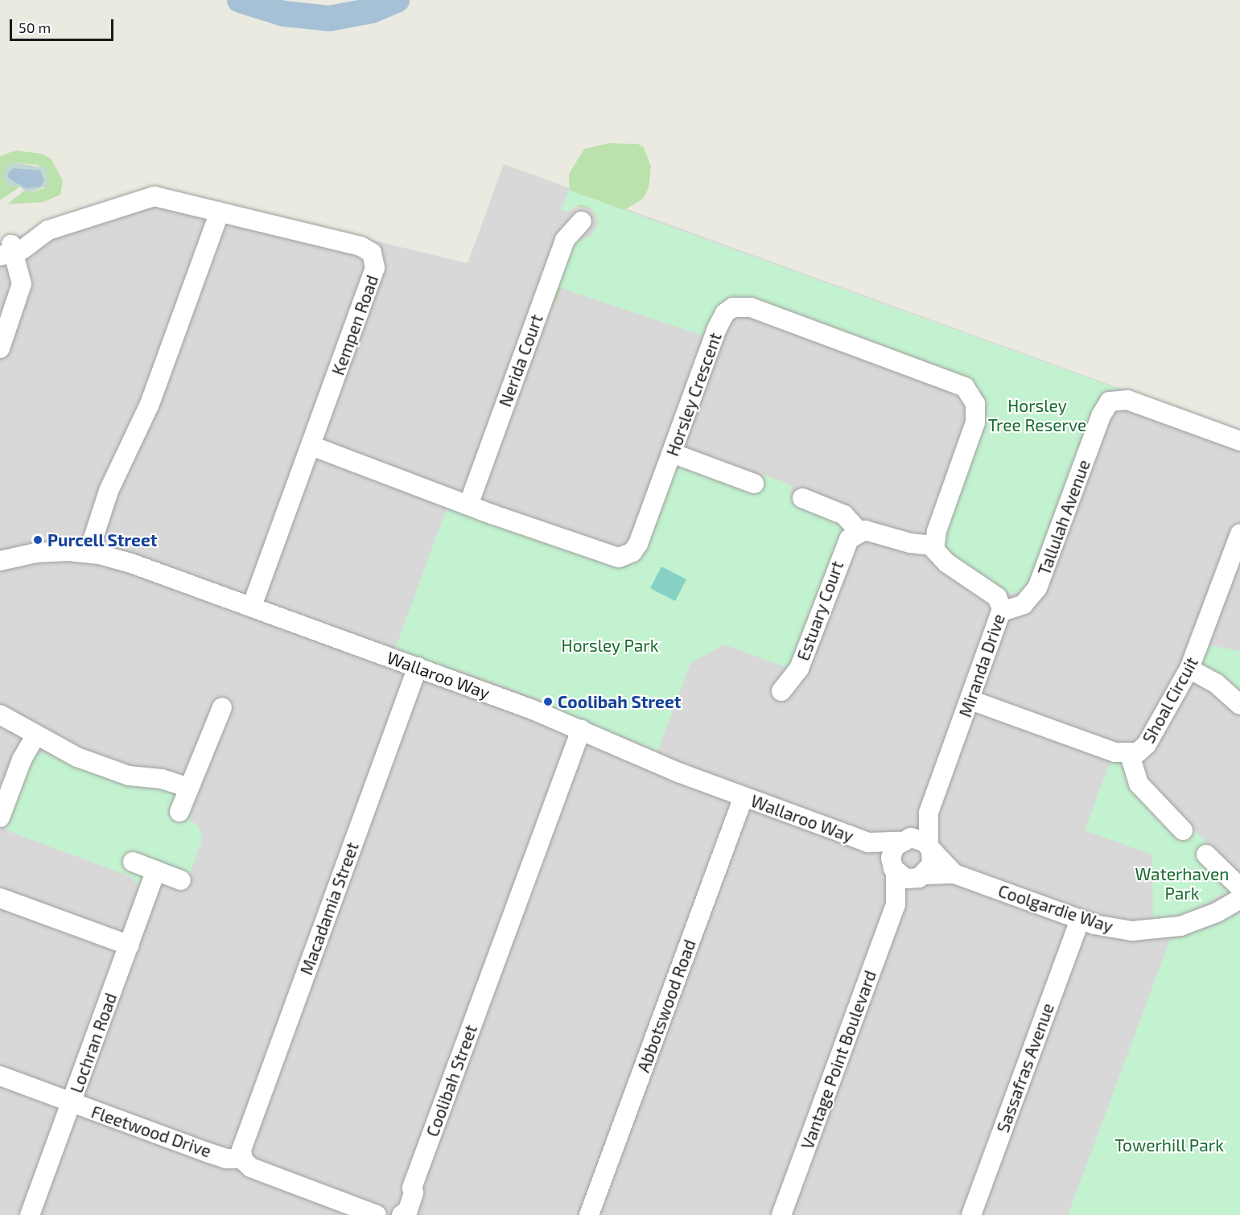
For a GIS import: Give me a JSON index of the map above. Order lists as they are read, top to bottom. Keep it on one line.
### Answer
{"streets":{"street":["Kempen Road","Nerida Court","Horsley Crescent","Tallulah Avenue","Estuary Court","Miranda Drive","Wallaroo Way","Shoal Circuit","Macadamia Street","Coolgardie Way","Abbotswood Road","Lochran Road","Vantage Point Boulevard","Sassafras Avenue","Coolibah Street","Fleetwood Drive"]},"crossings":[["Kempen Road","Horsley Crescent"],["Kempen Road","Wallaroo Way"],["Nerida Court","Horsley Crescent"],["Horsley Crescent","Miranda Drive"],["Tallulah Avenue","Miranda Drive"],["Miranda Drive","Wallaroo Way"],["Miranda Drive","Shoal Circuit"],["Miranda Drive","Coolgardie Way"],["Miranda Drive","Vantage Point Boulevard"],["Wallaroo Way","Macadamia Street"],["Wallaroo Way","Coolgardie Way"],["Wallaroo Way","Abbotswood Road"],["Wallaroo Way","Vantage Point Boulevard"],["Wallaroo Way","Coolibah Street"],["Macadamia Street","Fleetwood Drive"],["Coolgardie Way","Vantage Point Boulevard"],["Coolgardie Way","Sassafras Avenue"],["Lochran Road","Fleetwood Drive"]],"parks":["Horsley Tree Reserve","Horsley Park","Waterhaven Park","Towerhill Park"],"places":["Purcell Street","Coolibah Street"],"scale_bar":"50 m"}
